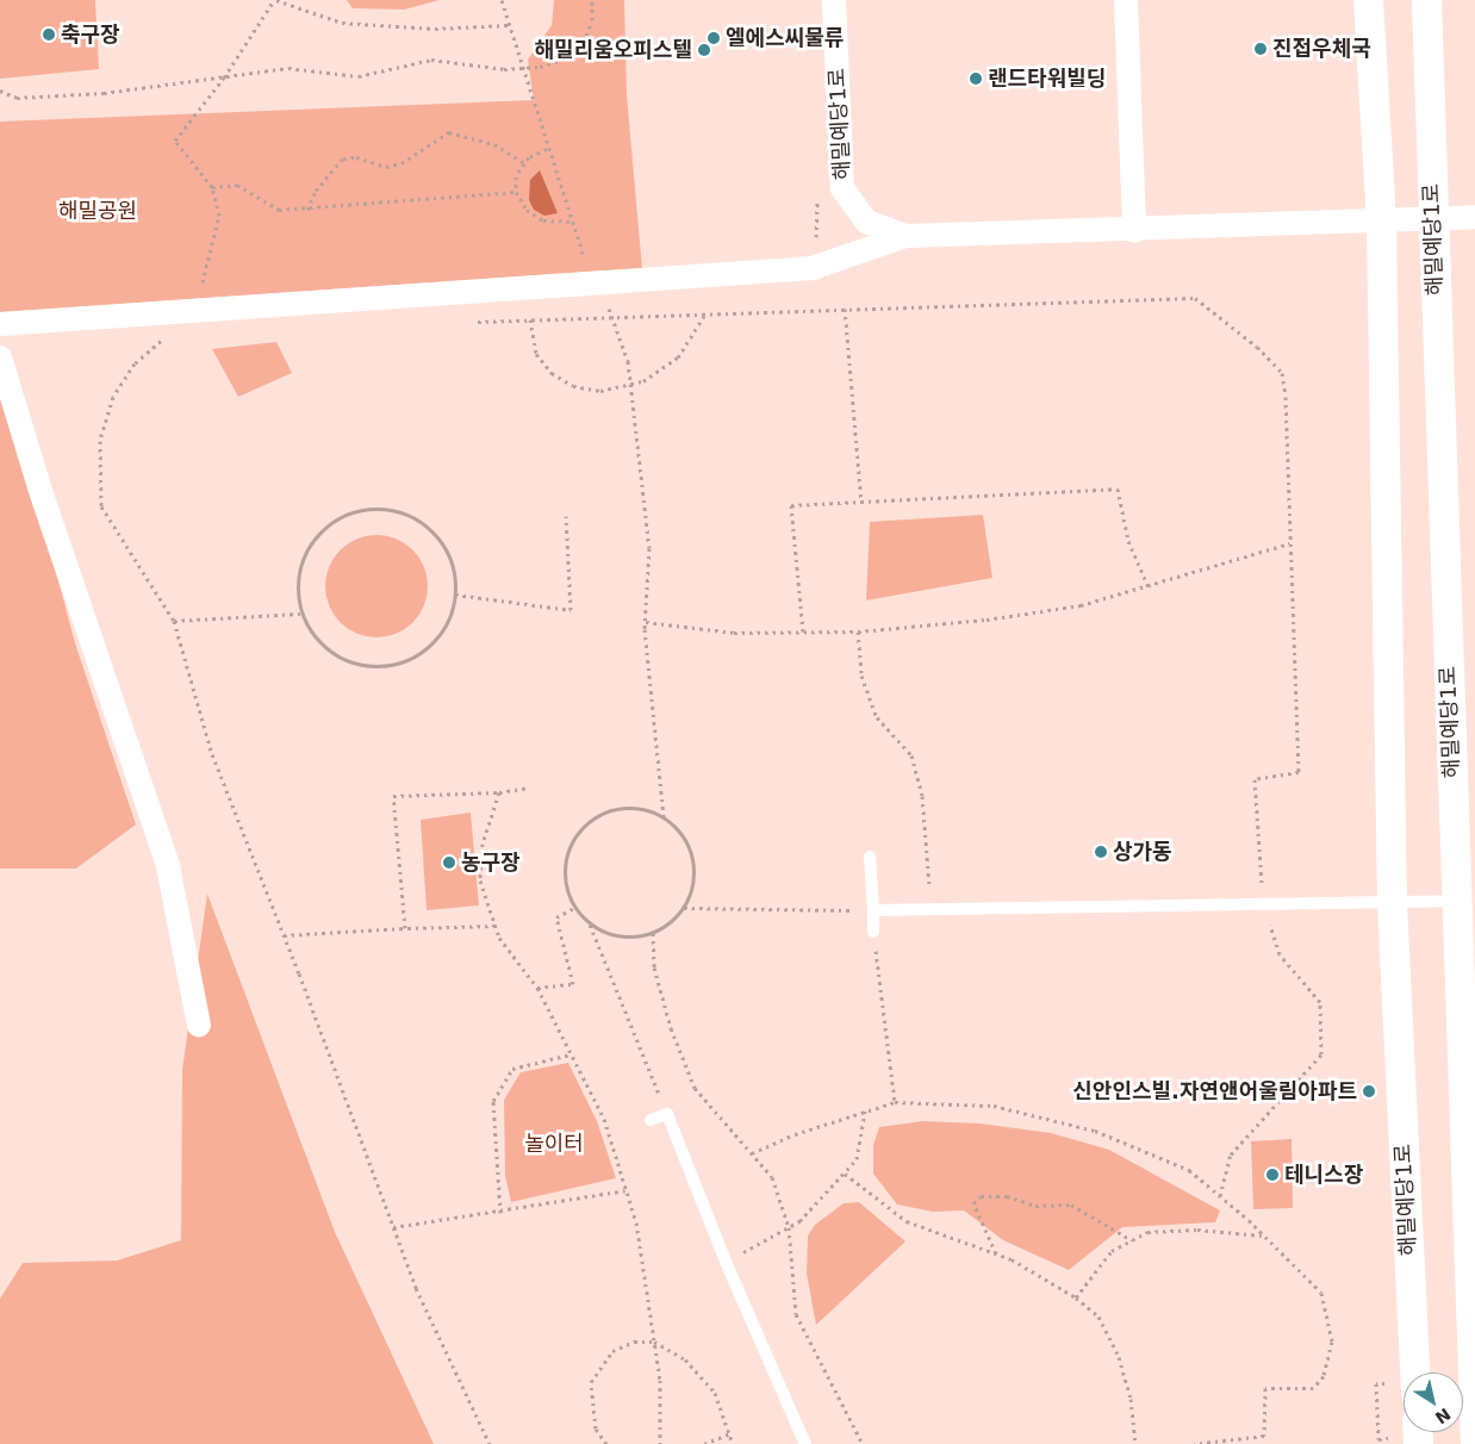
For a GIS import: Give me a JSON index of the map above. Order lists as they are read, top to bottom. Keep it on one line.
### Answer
{"streets":{"street":["해밀예당1로"]},"parks":["해밀공원","놀이터"],"places":["축구장","엘에스씨물류","진접우체국","해밀리움오피스텔","랜드타워빌딩","상가동","농구장","신안인스빌.자연앤어울림아파트","테니스장"],"north":"bottom right"}
